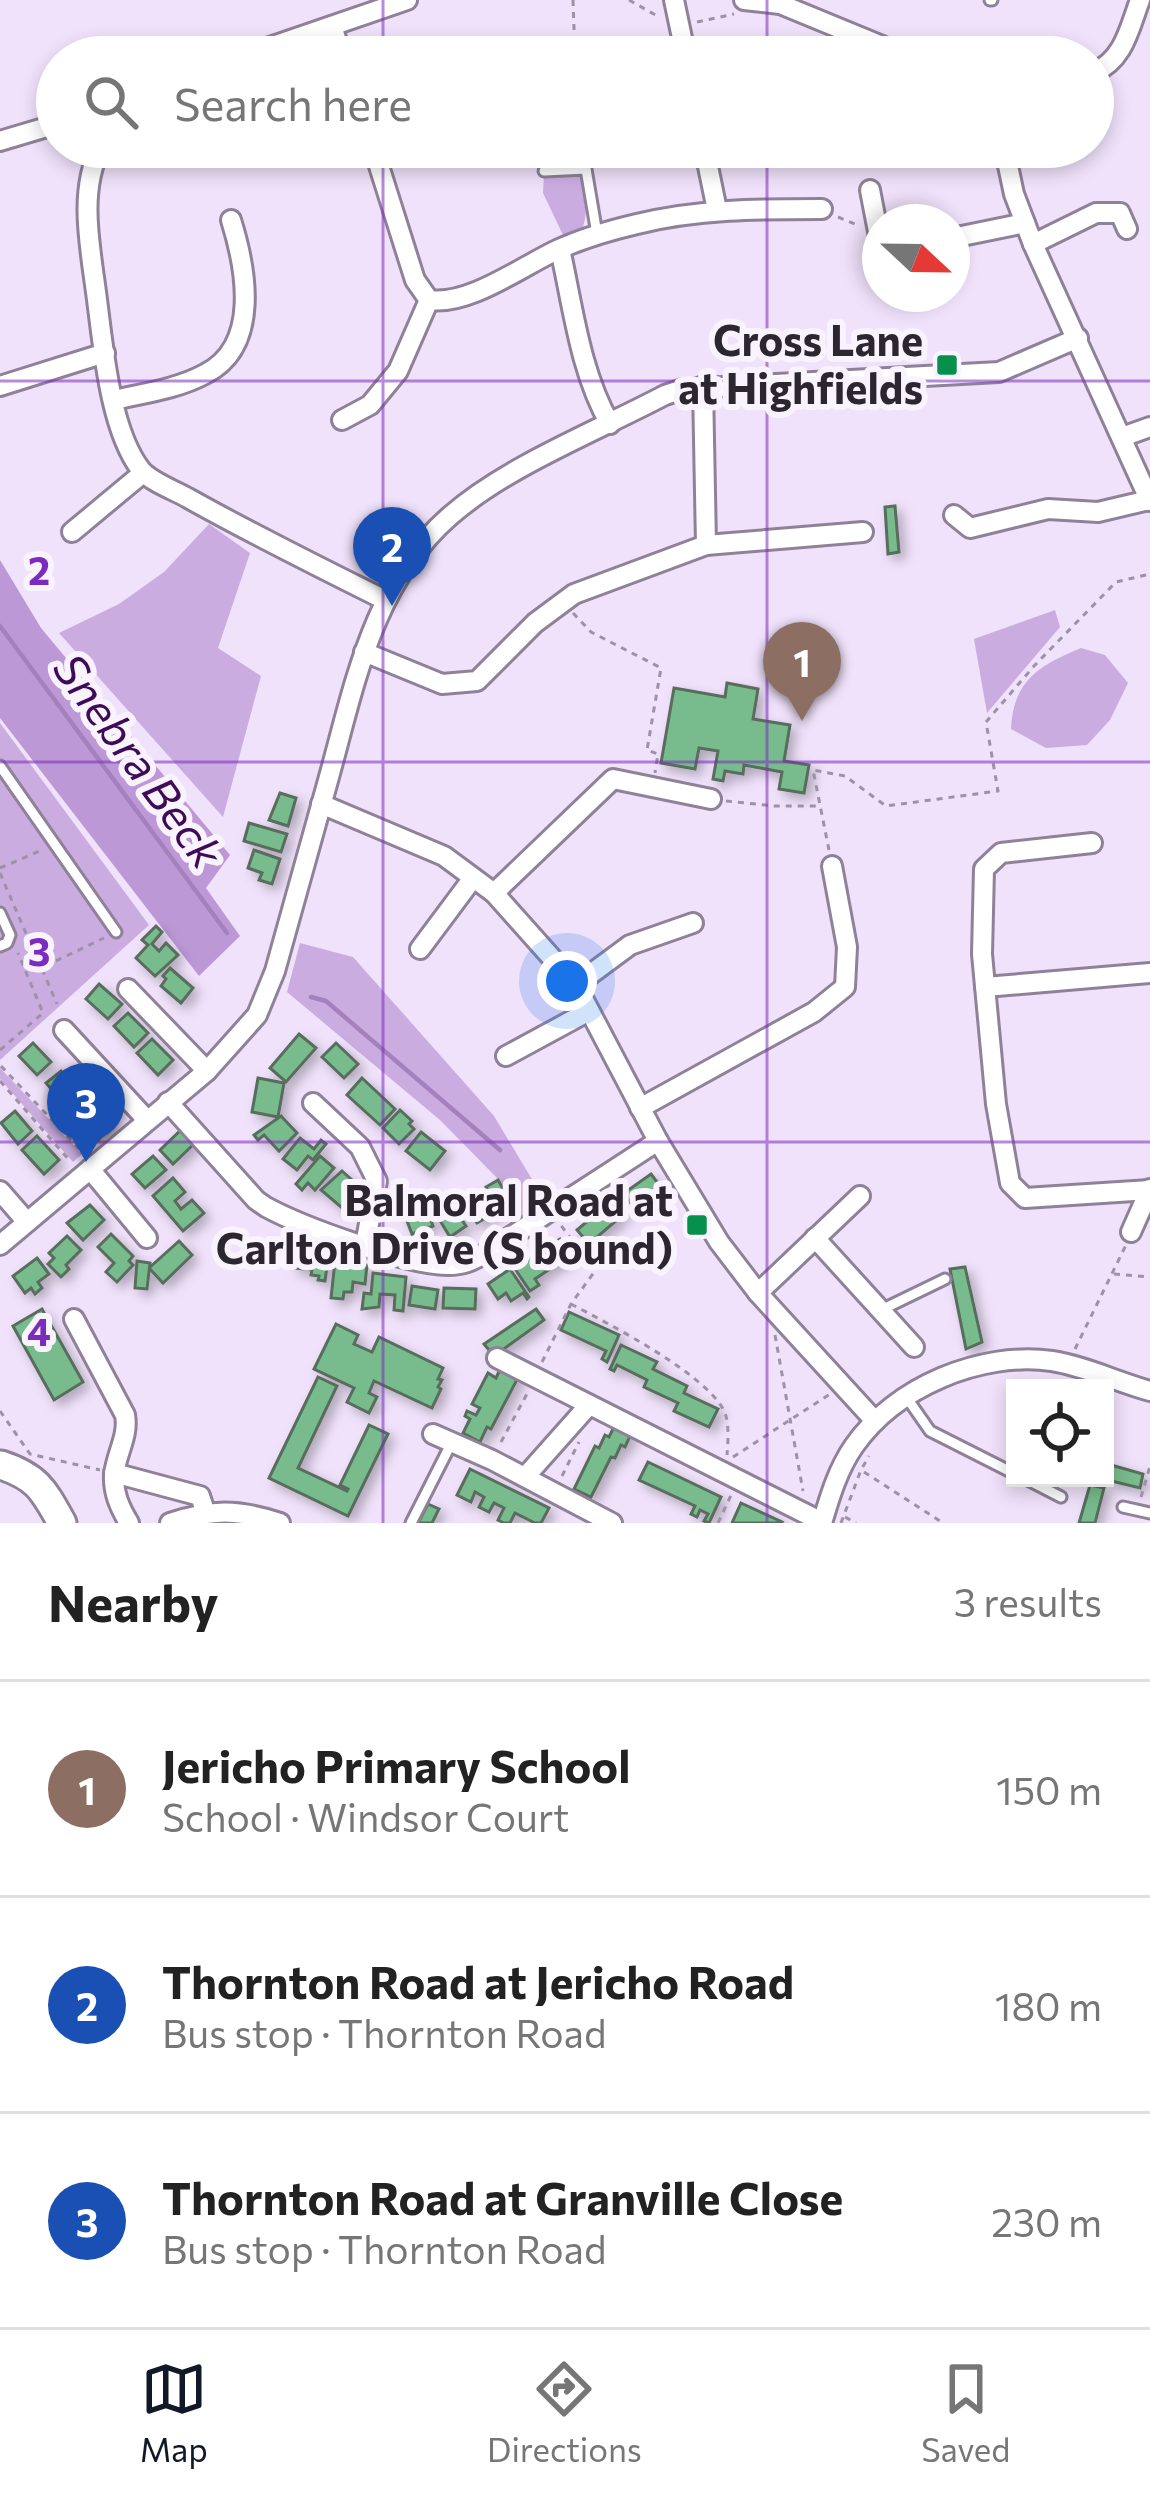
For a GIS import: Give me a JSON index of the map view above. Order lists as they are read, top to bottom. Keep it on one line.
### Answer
{"water":["Snebra Beck"],"places":{"transit":["Cross Lane at Highfields","Balmoral Road at Carlton Drive (S bound)"]},"north":"right","page":{"search":"Search here","pins":["2","1","3"],"heading":["Nearby","3 results"],"list":[{"mark":"1","name":"Jericho Primary School","note":"School · Windsor Court","value":"150 m"},{"mark":"2","name":"Thornton Road at Jericho Road","note":"Bus stop · Thornton Road","value":"180 m"},{"mark":"3","name":"Thornton Road at Granville Close","note":"Bus stop · Thornton Road","value":"230 m"}],"nav":["Map","Directions","Saved"]},"grid":{"rows":["2","3","4"]}}
